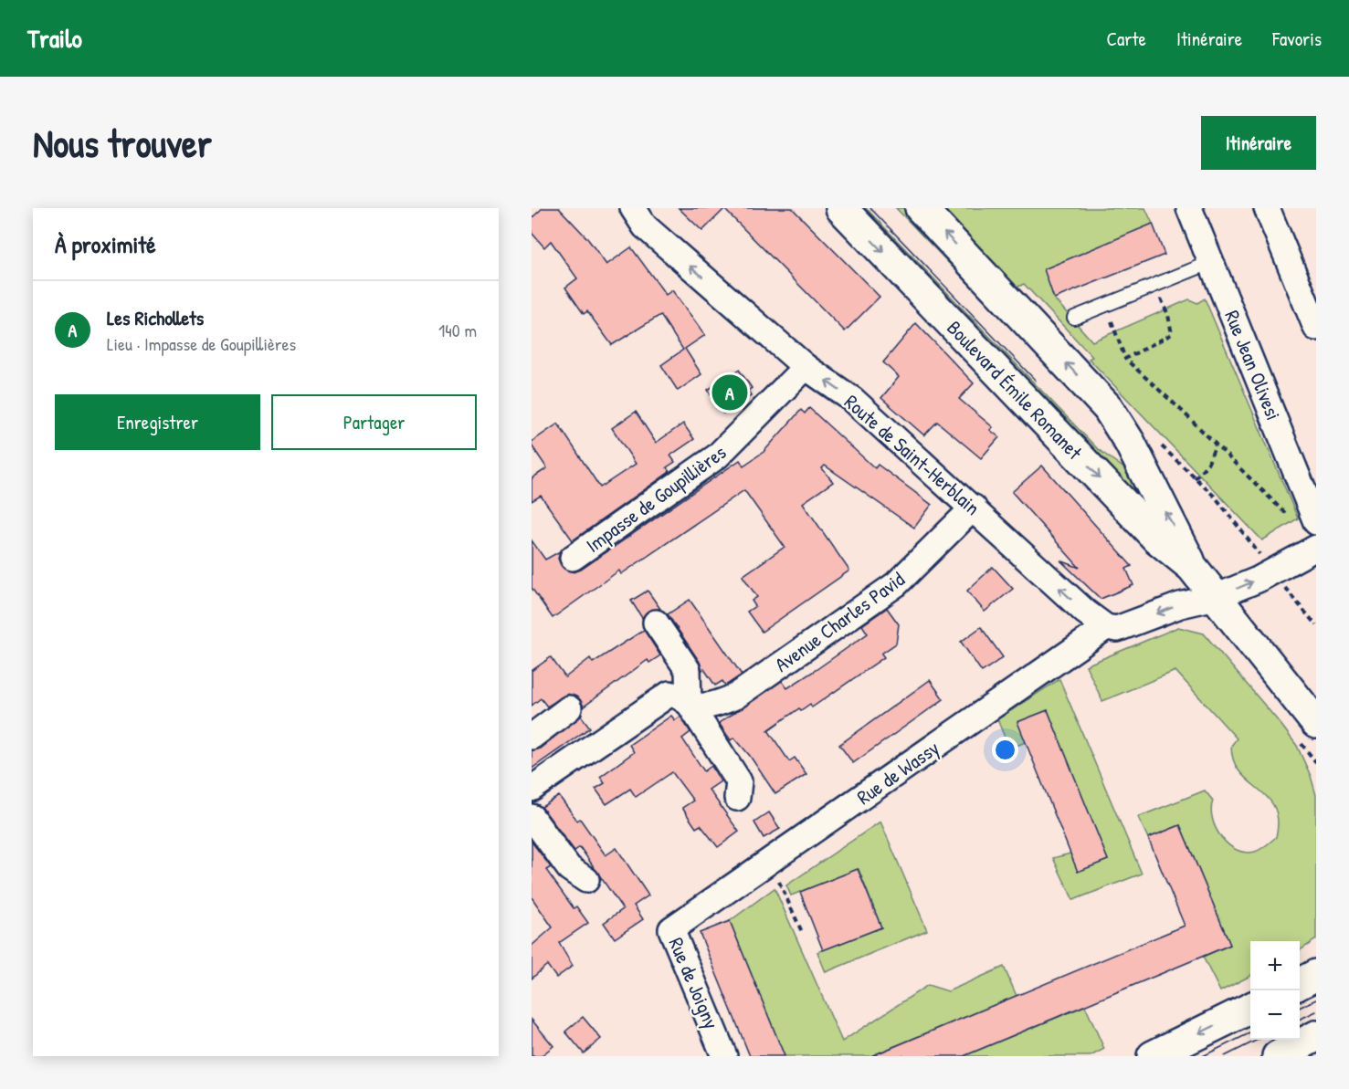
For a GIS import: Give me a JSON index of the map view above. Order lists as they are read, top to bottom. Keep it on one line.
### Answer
{"streets":{"main road":["Boulevard Émile Romanet"],"street":["Rue Jean Olivesi","Route de Saint-Herblain","Impasse de Goupillières","Avenue Charles Pavid","Rue de Wassy","Rue de Joigny"]},"crossings":[["Route de Saint-Herblain","Impasse de Goupillières"],["Route de Saint-Herblain","Avenue Charles Pavid"],["Route de Saint-Herblain","Rue de Wassy"],["Rue de Wassy","Rue de Joigny"]],"one_way":["Route de Saint-Herblain"],"page":{"header":"Trailo","nav":["Carte","Itinéraire","Favoris"],"buttons":["Itinéraire",["Enregistrer","Partager"]],"title":"Nous trouver","heading":"À proximité","list":[{"mark":"A","name":"Les Richollets","note":"Lieu · Impasse de Goupillières","value":"140 m"}],"pins":"A","map_buttons":["+","−"]}}
